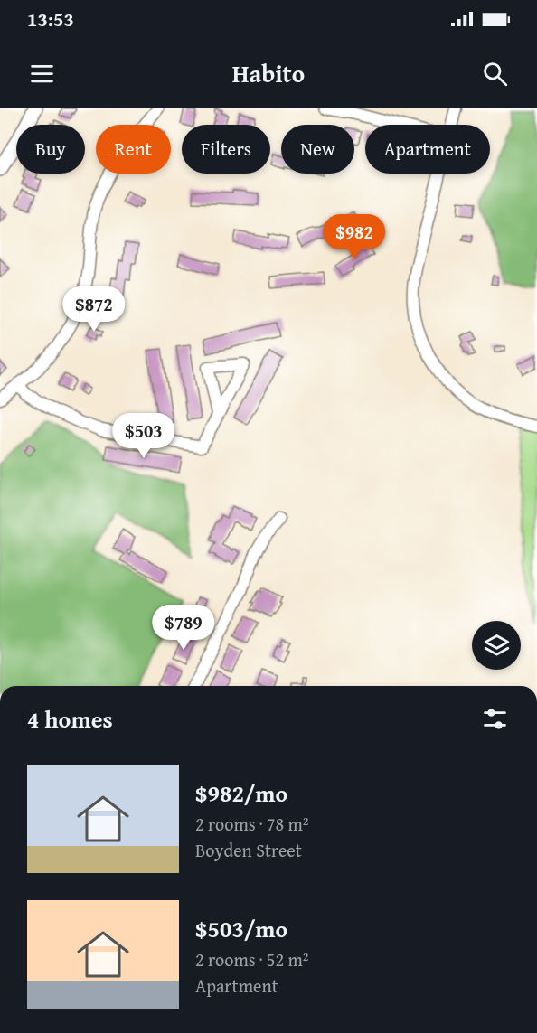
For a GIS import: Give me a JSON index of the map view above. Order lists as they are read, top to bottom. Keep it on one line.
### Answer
{"page":{"status":"13:53","header":"Habito","chip":["Buy","Rent","Filters","New","Apartment"],"price":["$982","$872","$503","$789"],"heading":"4 homes","list":[{"name":"$982/mo","note":"2 rooms · 78 m² · Boyden Street"},{"name":"$503/mo","note":"2 rooms · 52 m² · Apartment"}]}}
